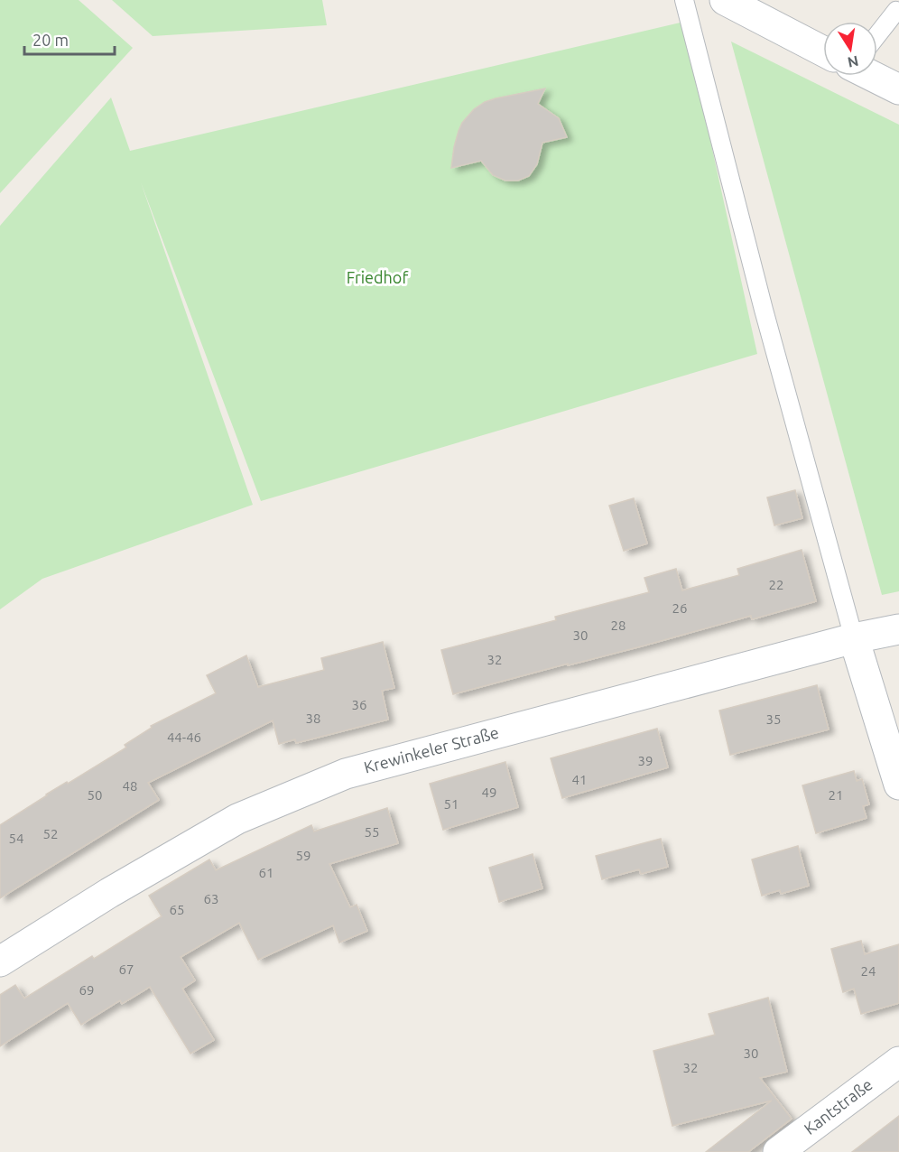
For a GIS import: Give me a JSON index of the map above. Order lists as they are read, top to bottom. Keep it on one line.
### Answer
{"streets":{"street":["Krewinkeler Straße","Kantstraße"]},"parks":["Friedhof"],"house_numbers":["22","26","28","30","32","36","38","35","44-46","39","41","48","49","50","21","51","55","52","54","59","61","63","65","67","24","69","30","32"],"scale_bar":"20 m","north":"bottom"}
